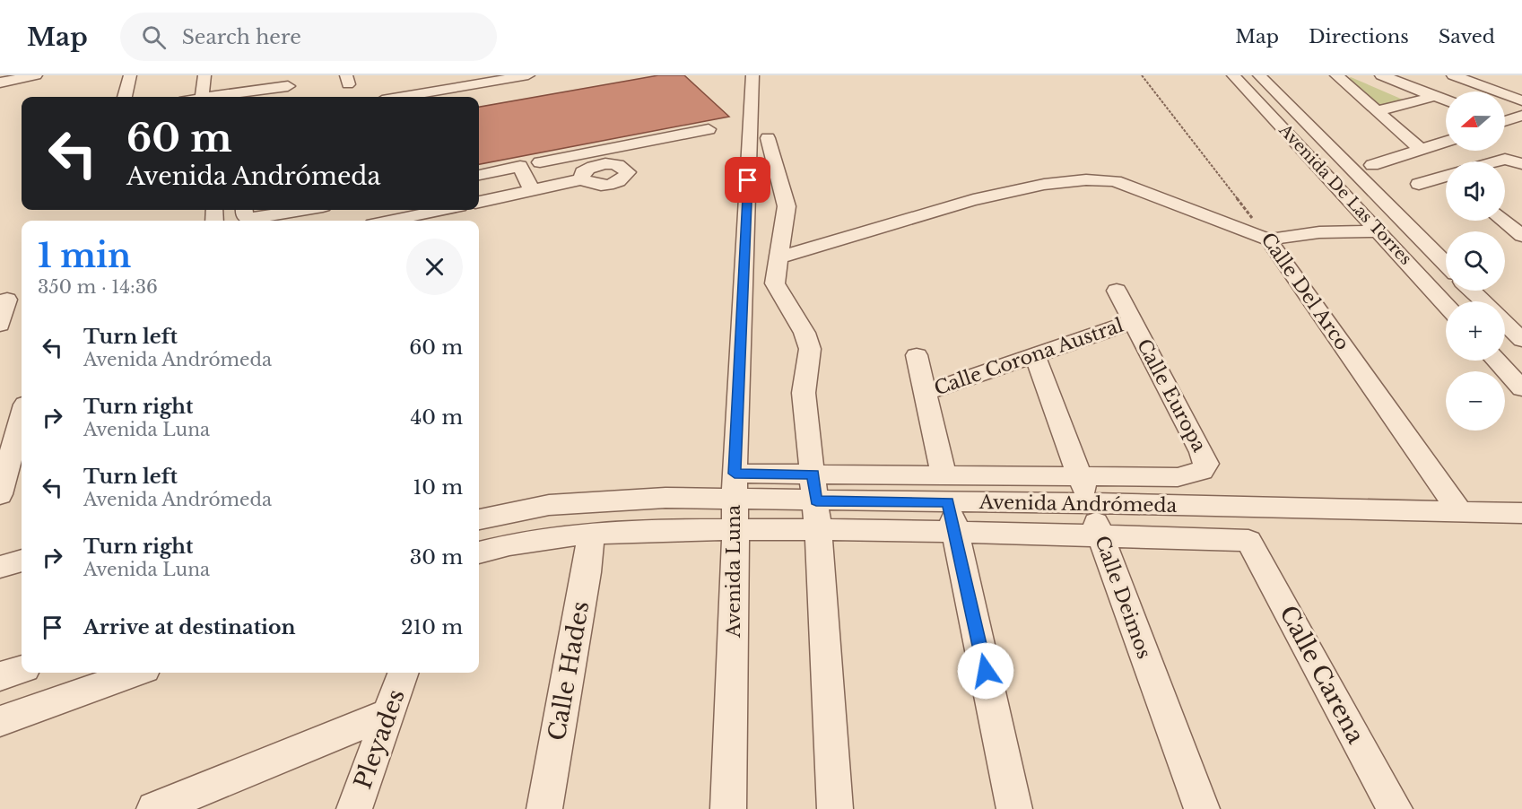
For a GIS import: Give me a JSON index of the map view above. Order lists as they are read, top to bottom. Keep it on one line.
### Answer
{"streets":{"street":["Avenida De Las Torres","Calle Del Arco","Calle Corona Austral","Calle Europa","Avenida Andrómeda","Avenida Luna","Calle Deimos","Calle Hades","Calle Carena","Pleyades"]},"crossings":[["Calle Del Arco","Avenida Andrómeda"],["Calle Corona Austral","Calle Europa"],["Calle Corona Austral","Calle Deimos"],["Calle Europa","Avenida Andrómeda"],["Avenida Andrómeda","Avenida Luna"],["Avenida Andrómeda","Calle Deimos"],["Avenida Andrómeda","Calle Hades"],["Avenida Andrómeda","Calle Carena"]],"north":"left","page":{"header":"Map","search":"Search here","nav":["Map","Directions","Saved"],"map_buttons":["+","−"],"turn":["60 m","Avenida Andrómeda"],"heading":["1 min","350 m · 14:36"],"list":[{"name":"Turn left","note":"Avenida Andrómeda","value":"60 m"},{"name":"Turn right","note":"Avenida Luna","value":"40 m"},{"name":"Turn left","note":"Avenida Andrómeda","value":"10 m"},{"name":"Turn right","note":"Avenida Luna","value":"30 m"},{"name":"Arrive at destination","value":"210 m"}]}}
